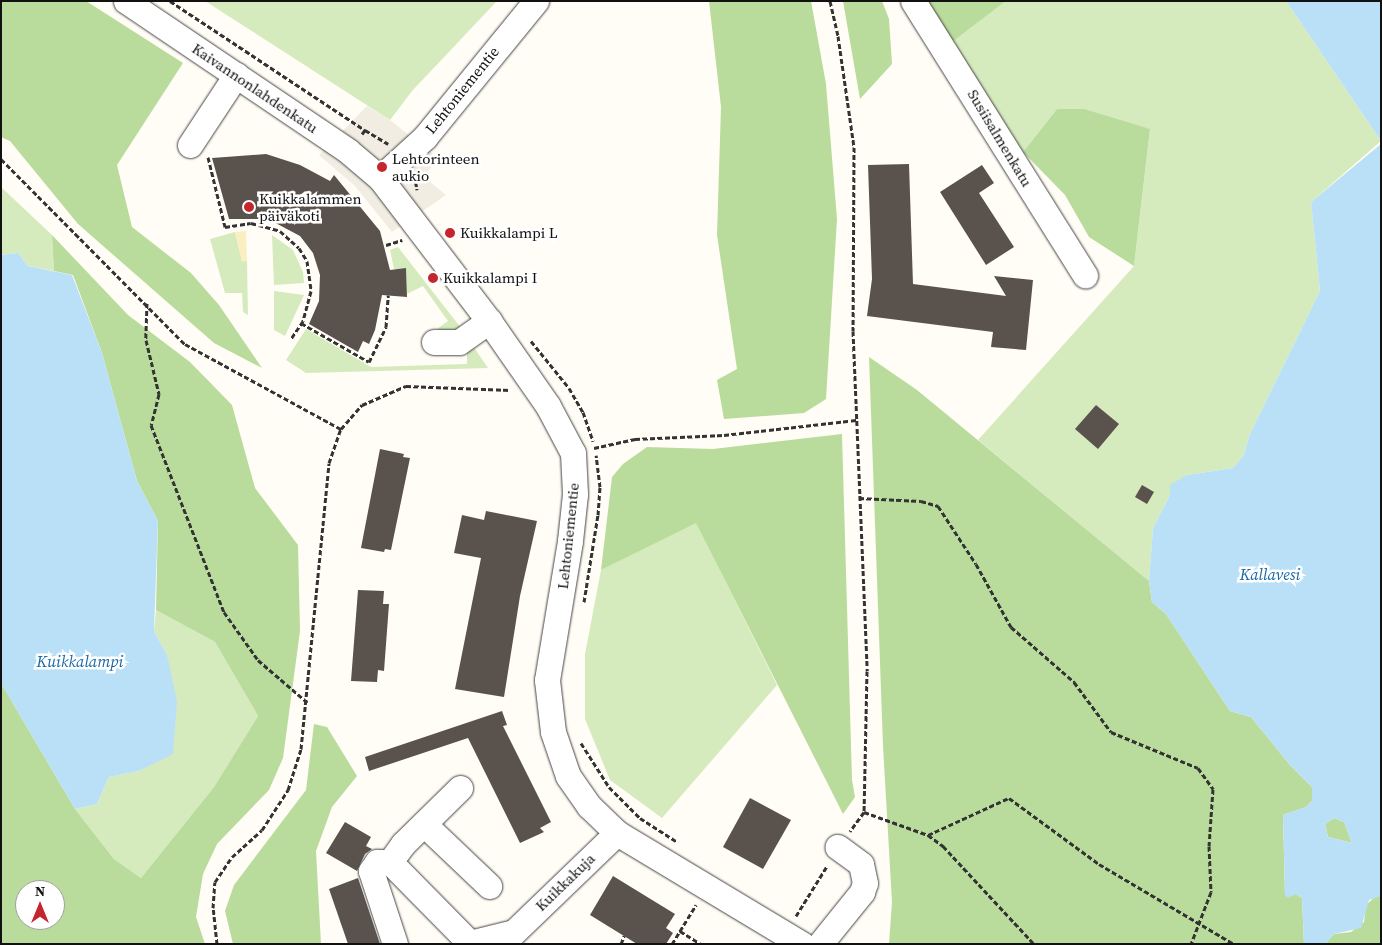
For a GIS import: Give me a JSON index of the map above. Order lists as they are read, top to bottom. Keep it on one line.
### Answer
{"streets":{"street":["Kaivannonlahdenkatu","Lehtoniementie","Susiisalmenkatu","Kuikkakuja"]},"crossings":[["Kaivannonlahdenkatu","Lehtoniementie"],["Lehtoniementie","Kuikkakuja"]],"water":["Kallavesi","Kuikkalampi"],"places":["Lehtorinteen aukio","Kuikkalammen päiväkoti","Kuikkalampi L","Kuikkalampi I"],"north":"top"}
